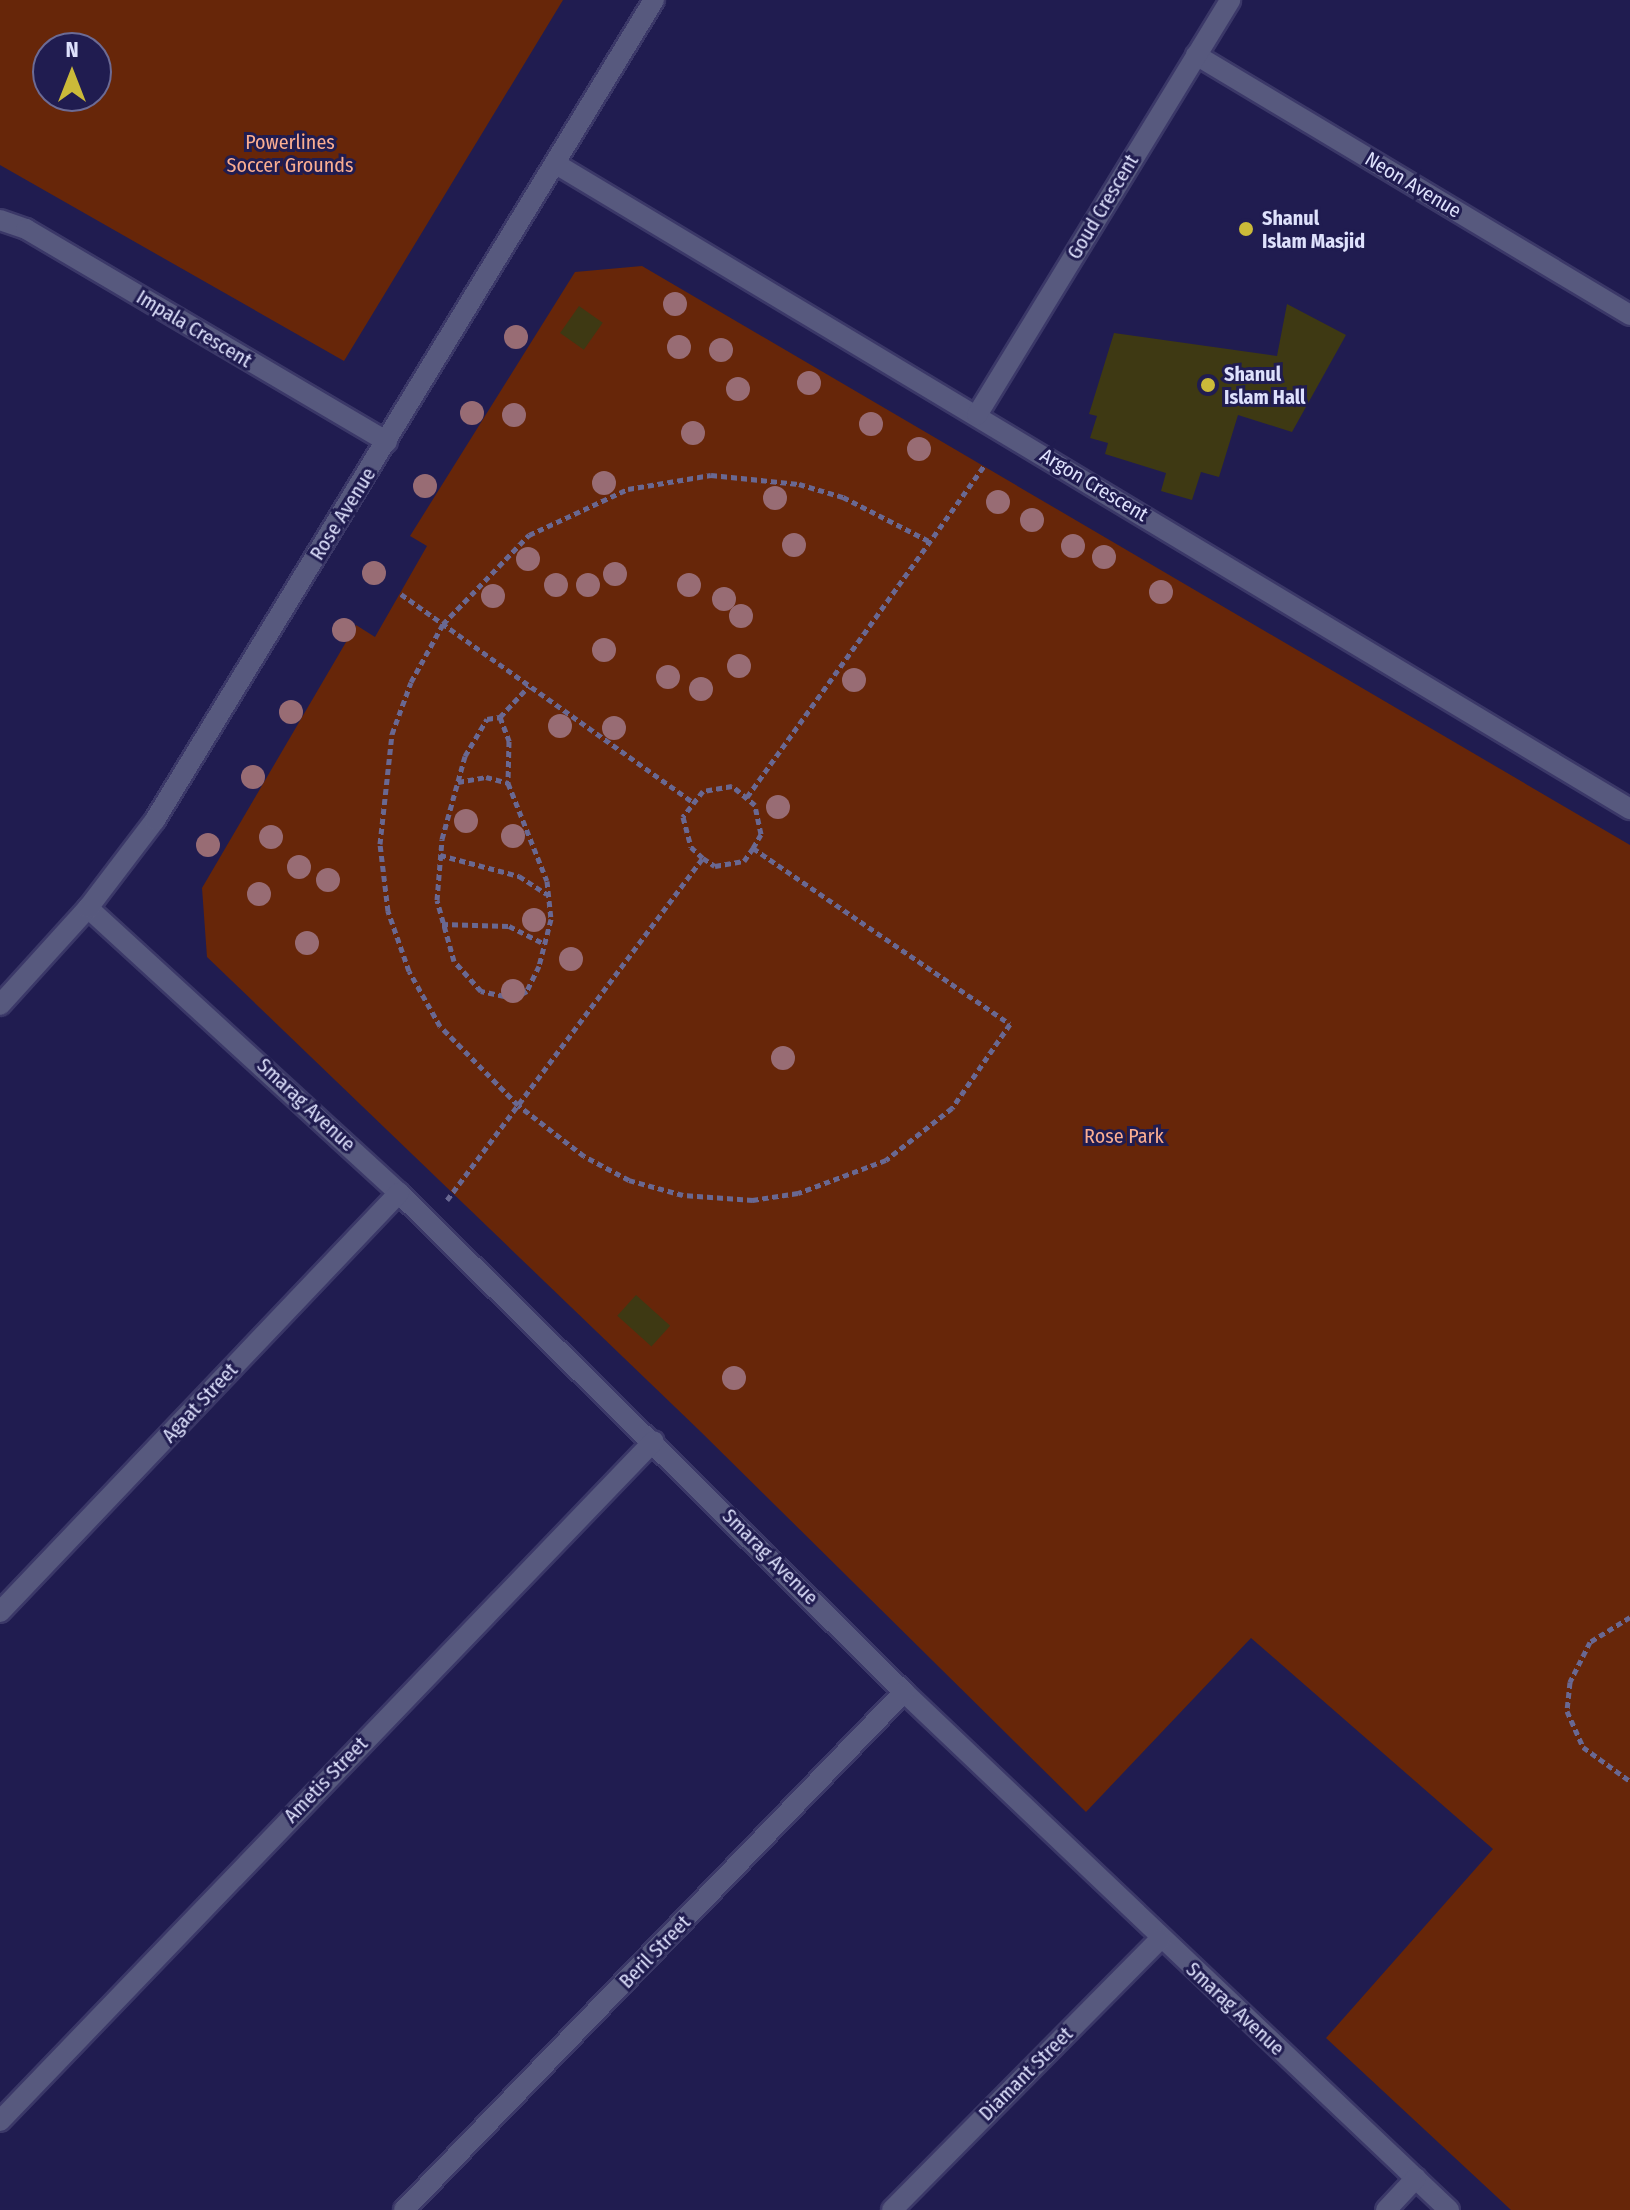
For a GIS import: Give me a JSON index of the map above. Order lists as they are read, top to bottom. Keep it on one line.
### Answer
{"streets":{"street":["Neon Avenue","Goud Crescent","Impala Crescent","Argon Crescent","Rose Avenue","Smarag Avenue","Agaat Street","Ametis Street","Beril Street","Diamant Street"]},"crossings":[["Neon Avenue","Goud Crescent"],["Goud Crescent","Argon Crescent"],["Impala Crescent","Rose Avenue"],["Argon Crescent","Rose Avenue"],["Rose Avenue","Smarag Avenue"],["Smarag Avenue","Agaat Street"],["Smarag Avenue","Ametis Street"],["Smarag Avenue","Beril Street"],["Smarag Avenue","Diamant Street"]],"parks":["Powerlines Soccer Grounds","Rose Park"],"places":["Shanul Islam Masjid","Shanul Islam Hall"],"north":"top"}
